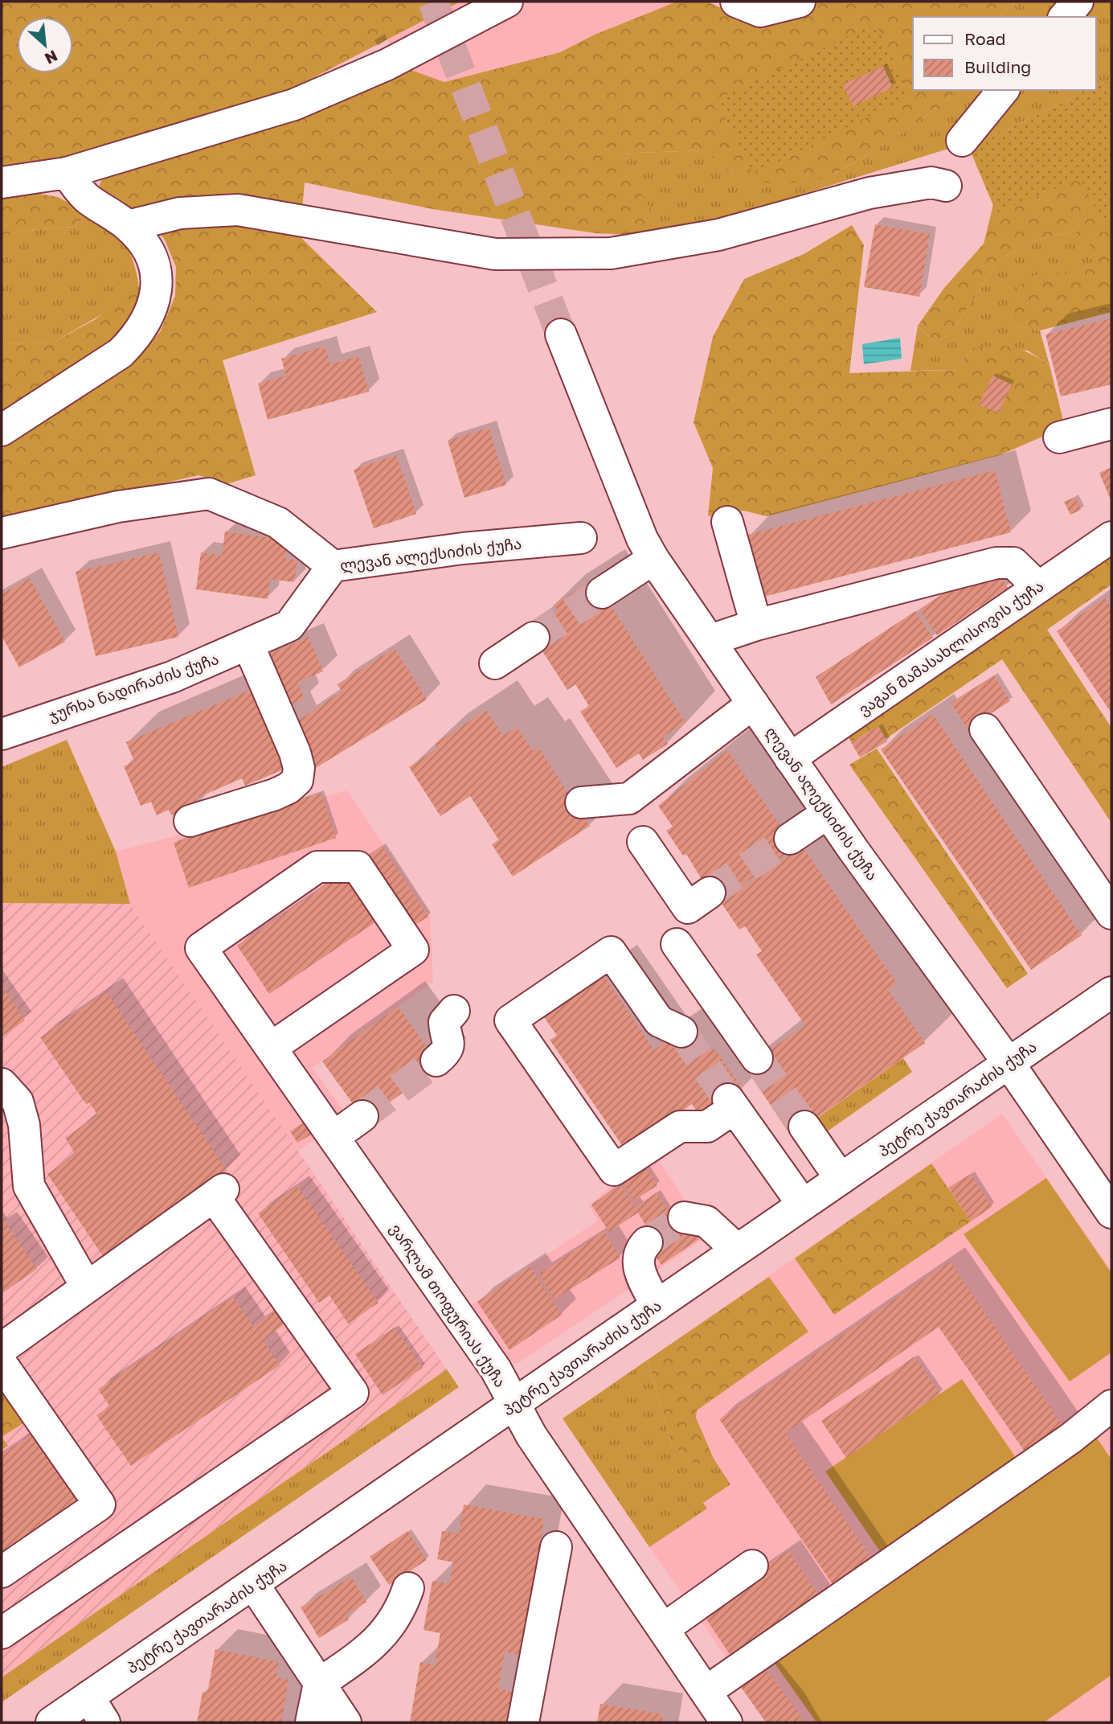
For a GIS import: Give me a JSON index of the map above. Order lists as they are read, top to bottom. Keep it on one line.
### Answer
{"streets":{"street":["ლევან ალექსიძის ქუჩა","ვაგან მამასახლისოვის ქუჩა","ჯურხა ნადირაძის ქუჩა","პეტრე ქავთარაძის ქუჩა","ვარლამ თოფურიას ქუჩა"]},"crossings":[["ლევან ალექსიძის ქუჩა","ვაგან მამასახლისოვის ქუჩა"],["ლევან ალექსიძის ქუჩა","ჯურხა ნადირაძის ქუჩა"],["ლევან ალექსიძის ქუჩა","პეტრე ქავთარაძის ქუჩა"],["პეტრე ქავთარაძის ქუჩა","ვარლამ თოფურიას ქუჩა"]],"legend":["Road","Building"],"north":"bottom right"}
